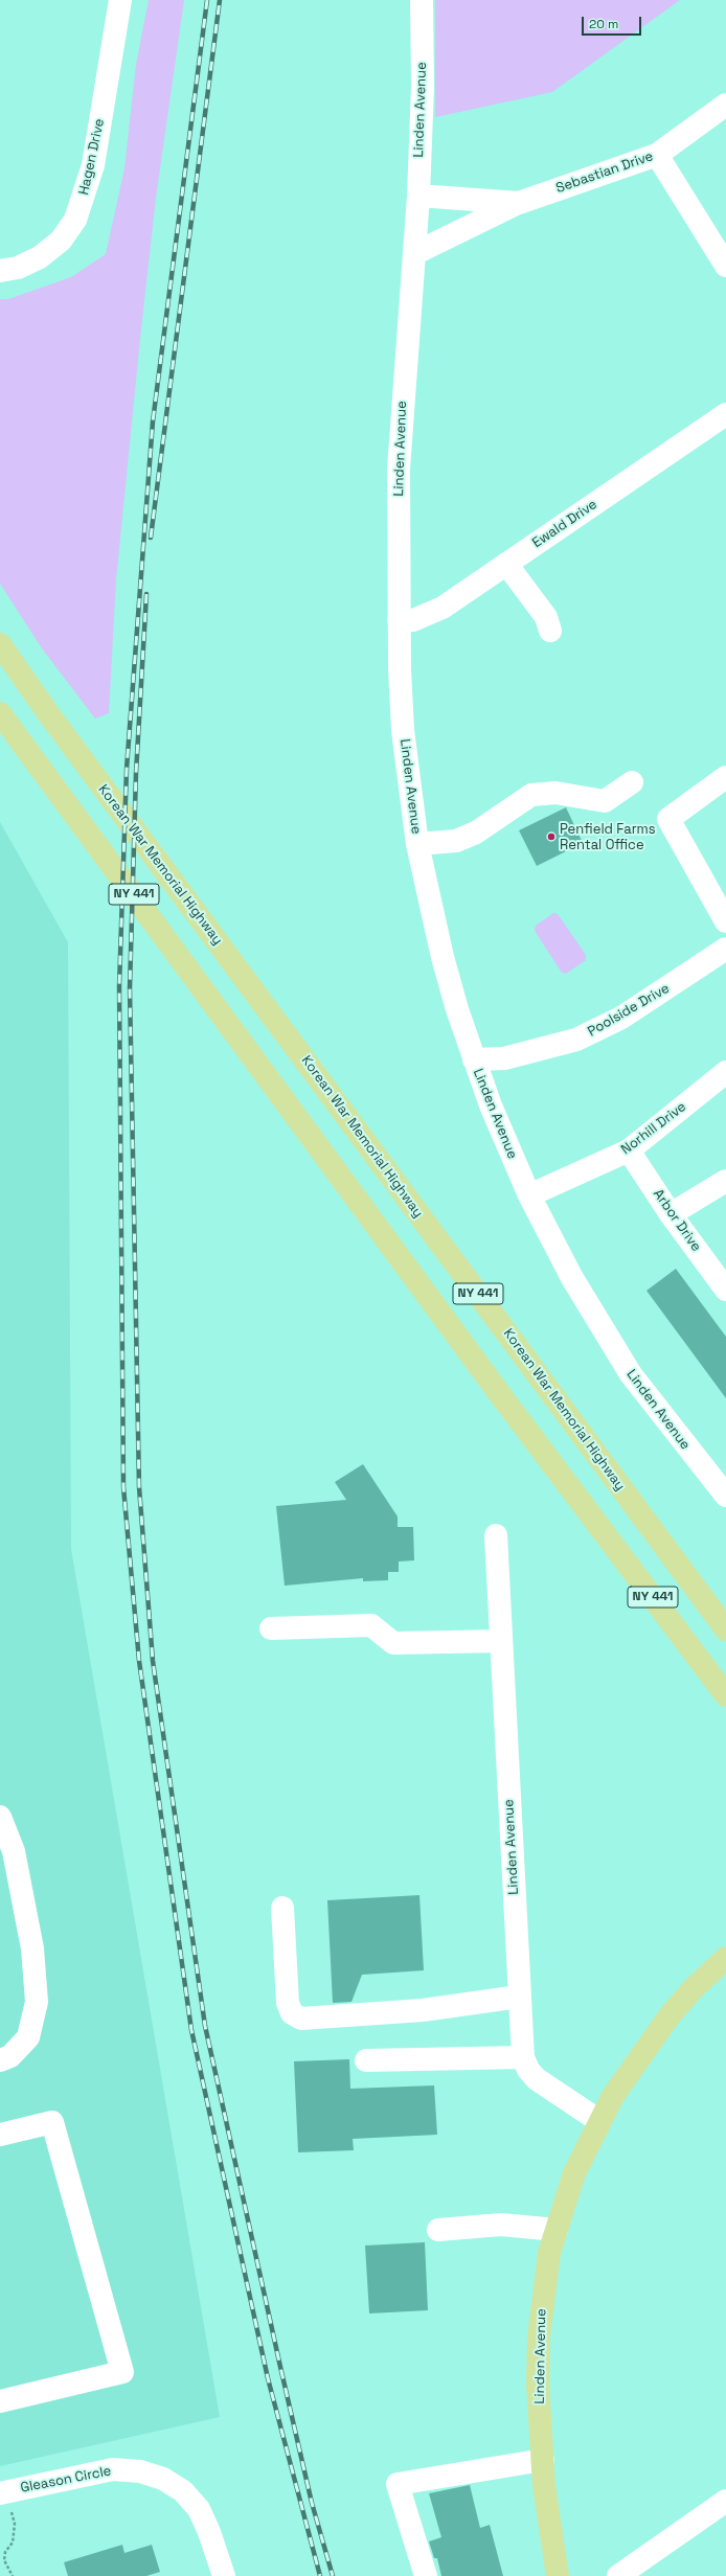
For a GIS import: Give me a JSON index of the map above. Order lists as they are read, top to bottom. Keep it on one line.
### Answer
{"streets":{"main road":["Linden Avenue","Korean War Memorial Highway","NY 441"],"street":["Hagen Drive","Sebastian Drive","Ewald Drive","Poolside Drive","Norhill Drive","Arbor Drive","Gleason Circle"]},"crossings":[["Linden Avenue","Sebastian Drive"],["Linden Avenue","Ewald Drive"],["Linden Avenue","Poolside Drive"],["Linden Avenue","Norhill Drive"],["Norhill Drive","Arbor Drive"]],"places":["Penfield Farms Rental Office"],"scale_bar":"20 m"}
